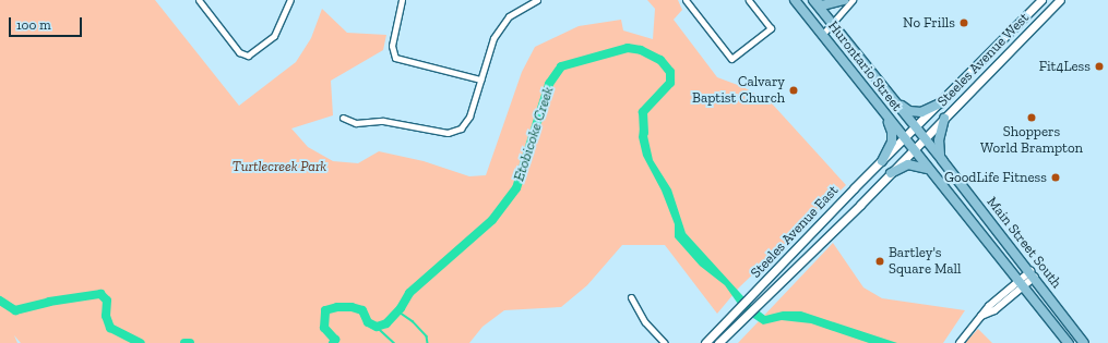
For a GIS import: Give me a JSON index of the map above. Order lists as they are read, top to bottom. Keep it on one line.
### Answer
{"streets":{"main road":["Steeles Avenue West","Hurontario Street","Steeles Avenue East","Main Street South"]},"crossings":[["Steeles Avenue West","Hurontario Street"],["Steeles Avenue West","Steeles Avenue East"],["Steeles Avenue West","Main Street South"],["Hurontario Street","Steeles Avenue East"],["Hurontario Street","Main Street South"],["Steeles Avenue East","Main Street South"]],"water":["Etobicoke Creek"],"parks":["Turtlecreek Park"],"places":["No Frills","Fit4Less","Calvary Baptist Church","Shoppers World Brampton","GoodLife Fitness","Bartley's Square Mall"],"scale_bar":"100 m"}
